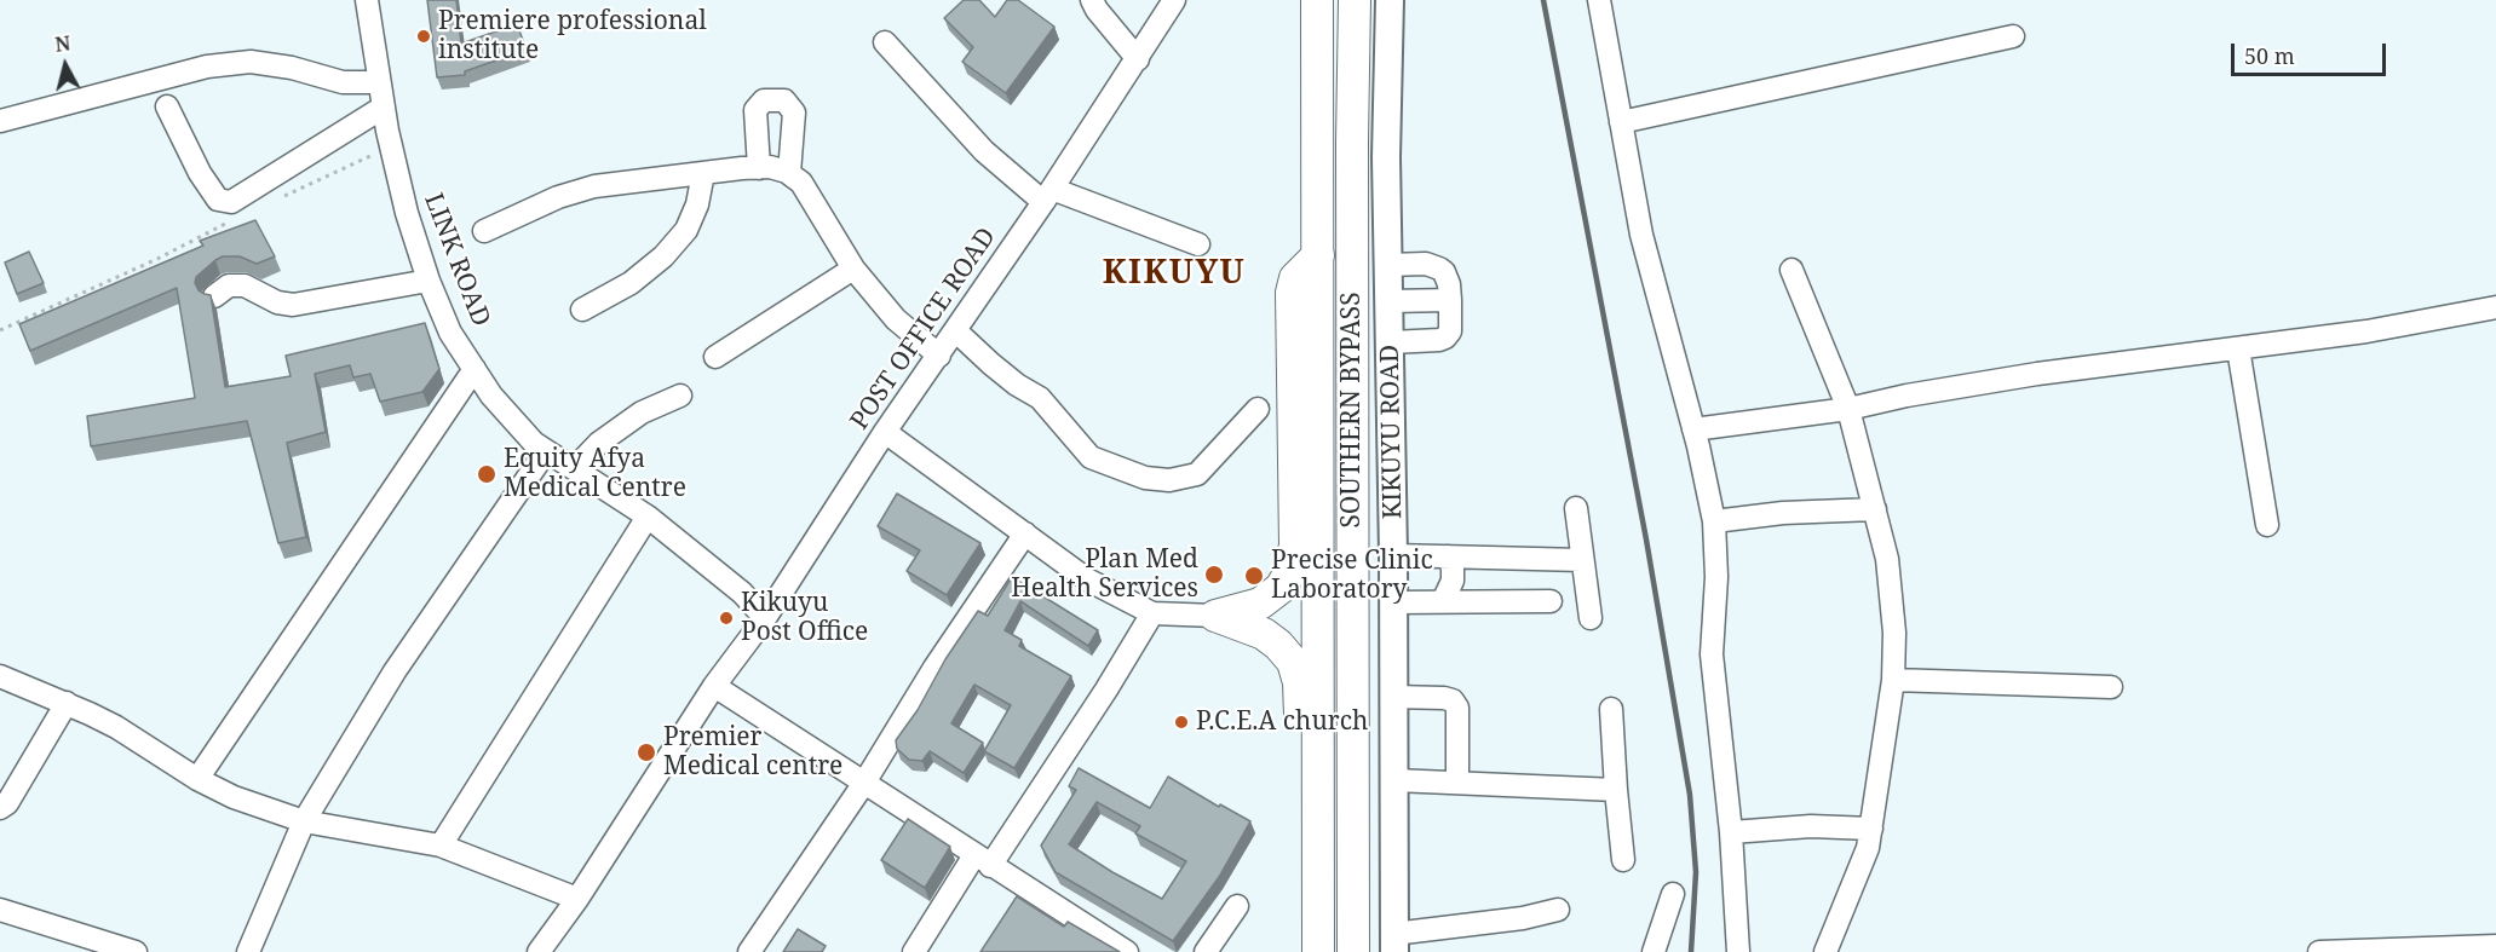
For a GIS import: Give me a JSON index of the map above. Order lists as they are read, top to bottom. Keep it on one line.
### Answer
{"streets":{"highway":["SOUTHERN BYPASS"],"main road":["KIKUYU ROAD"],"street":["LINK ROAD","POST OFFICE ROAD"]},"crossings":[["LINK ROAD","POST OFFICE ROAD"]],"districts":["KIKUYU"],"places":["Premiere professional institute","Equity Afya Medical Centre","Plan Med Health Services","Precise Clinic Laboratory","Kikuyu Post Office","P.C.E.A church","Premier Medical centre"],"scale_bar":"50 m","north":"top"}
